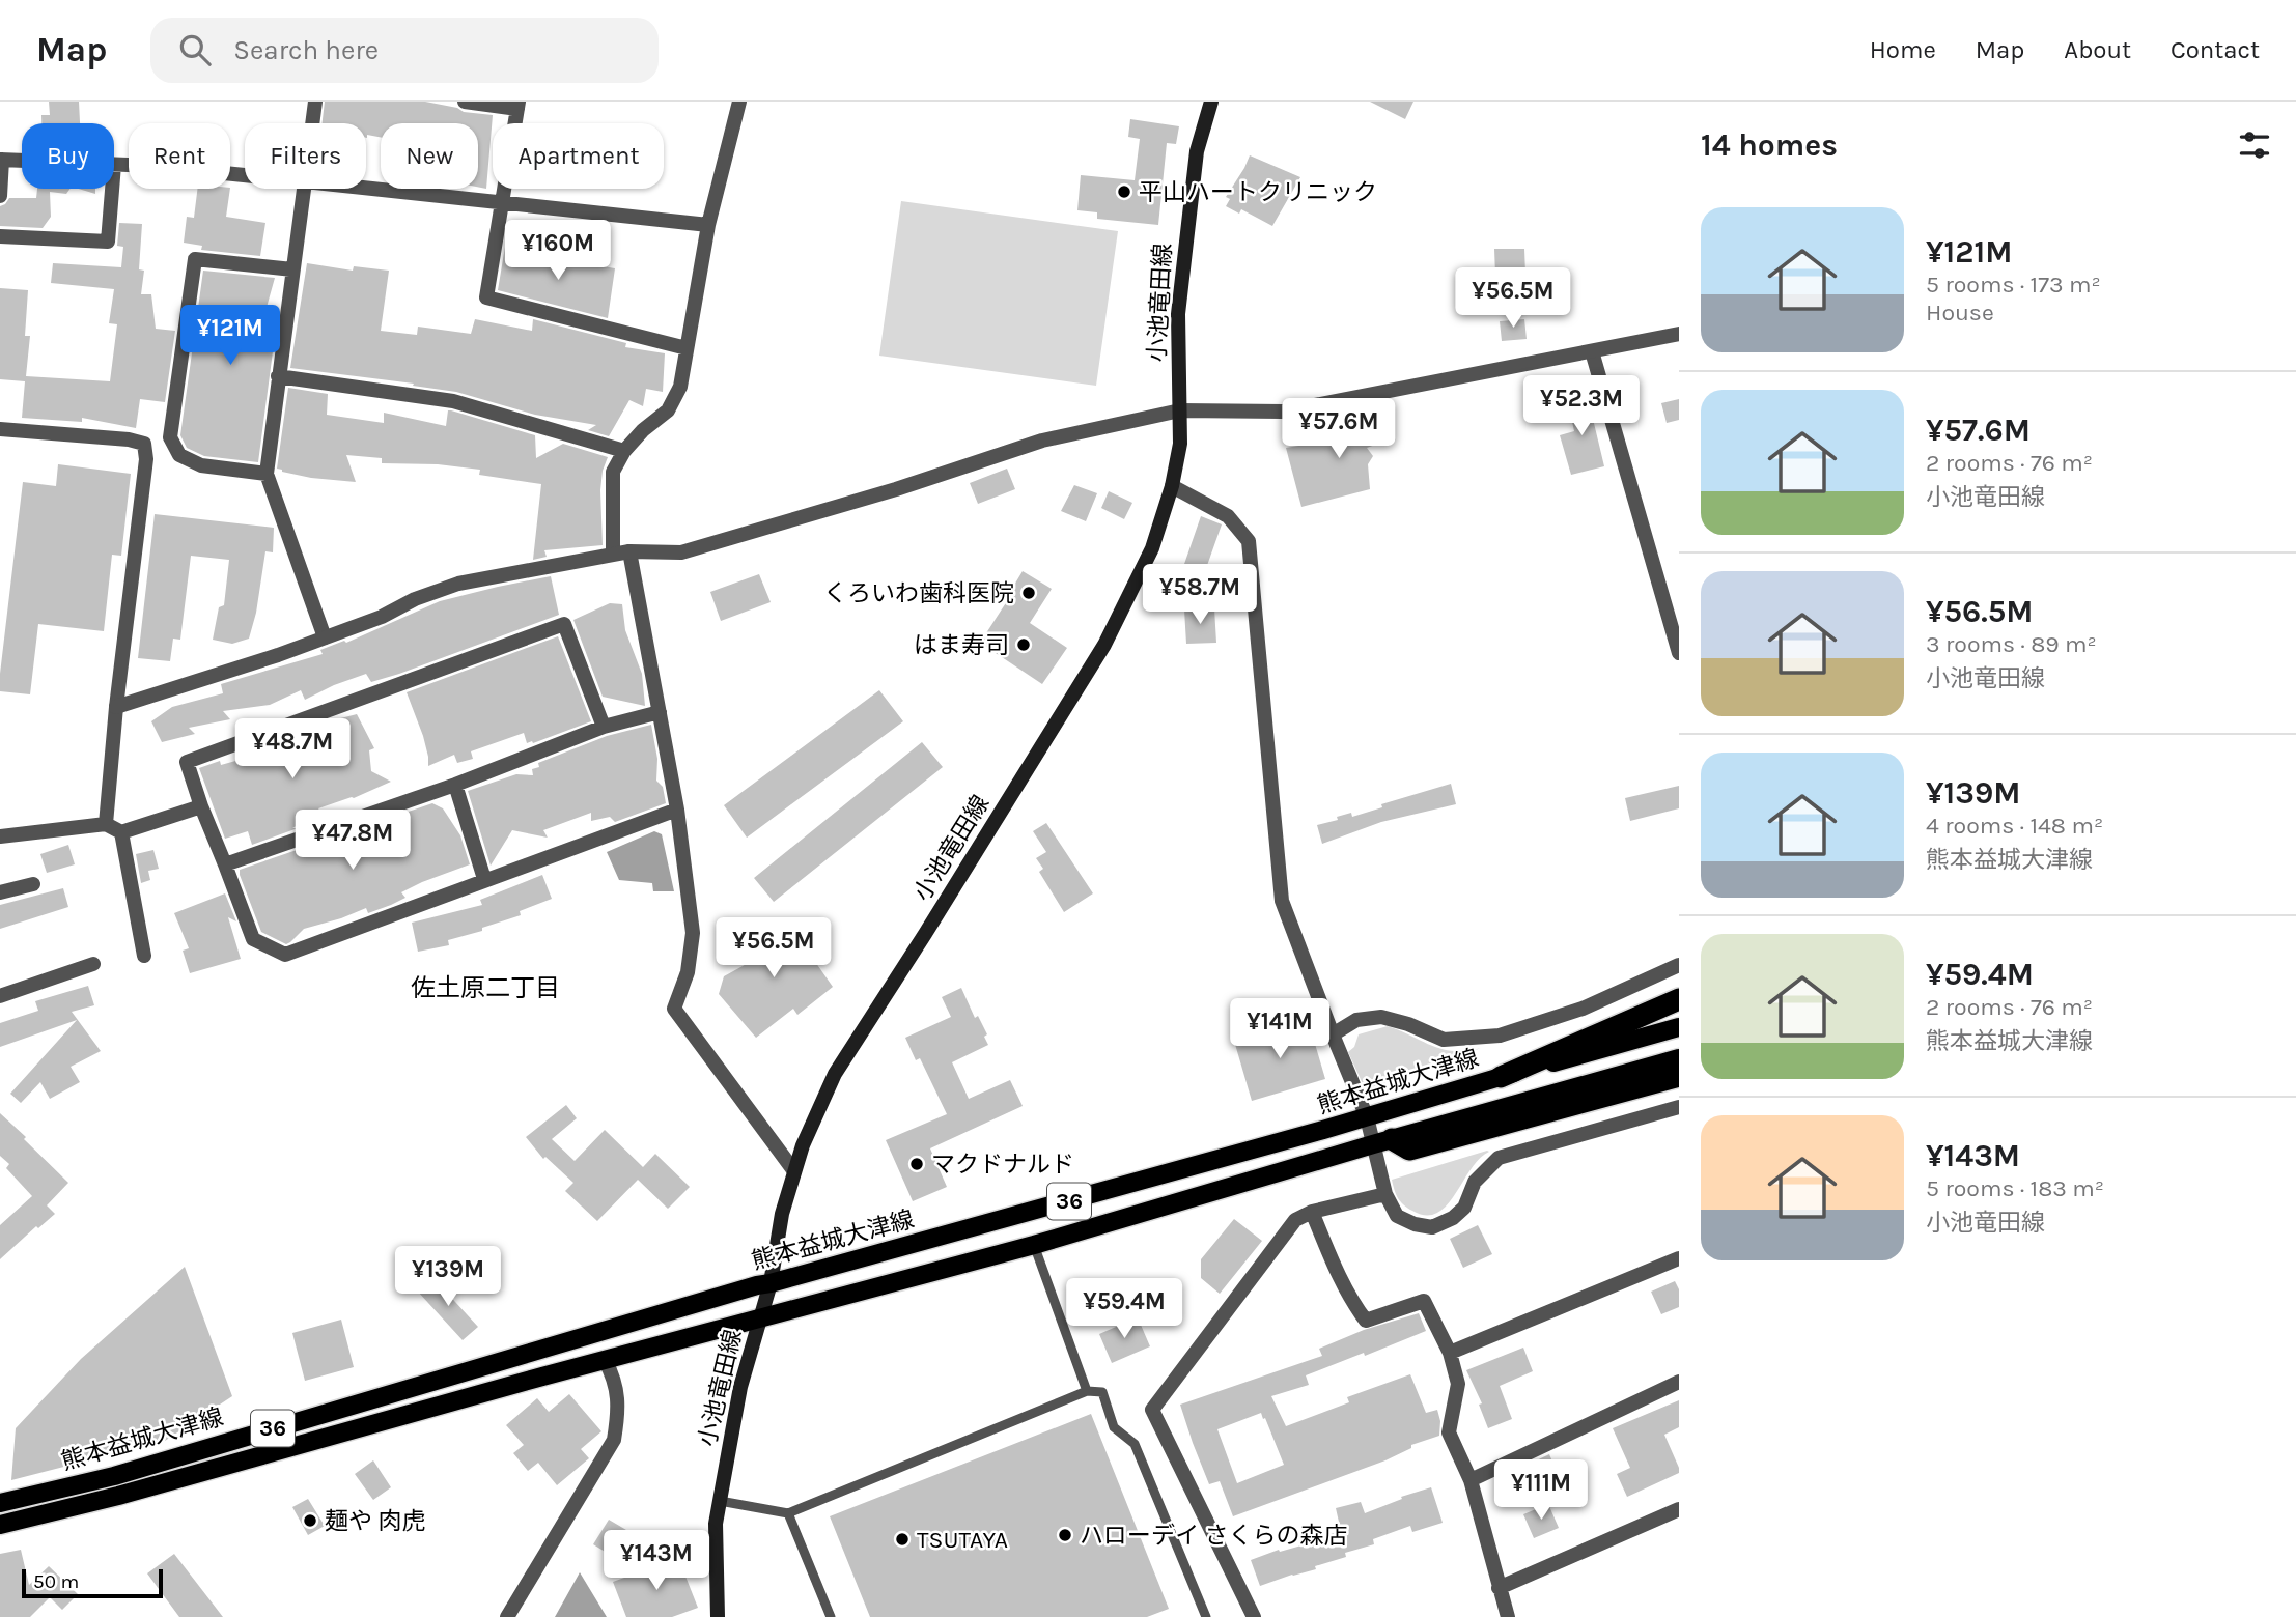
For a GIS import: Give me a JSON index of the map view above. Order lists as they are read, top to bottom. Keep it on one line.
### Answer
{"streets":{"main road":["小池竜田線","熊本益城大津線","36"]},"crossings":[["小池竜田線","熊本益城大津線"]],"districts":["佐土原二丁目"],"places":["平山ハートクリニック","くろいわ歯科医院","はま寿司","マクドナルド","麺や 肉虎","ハローデイ さくらの森店","TSUTAYA"],"scale_bar":"50 m","page":{"header":"Map","search":"Search here","nav":["Home","Map","About","Contact"],"heading":"14 homes","chip":["Buy","Rent","Filters","New","Apartment"],"list":[{"name":"¥121M","note":"5 rooms · 173 m² · House"},{"name":"¥57.6M","note":"2 rooms · 76 m² · 小池竜田線"},{"name":"¥56.5M","note":"3 rooms · 89 m² · 小池竜田線"},{"name":"¥139M","note":"4 rooms · 148 m² · 熊本益城大津線"},{"name":"¥59.4M","note":"2 rooms · 76 m² · 熊本益城大津線"},{"name":"¥143M","note":"5 rooms · 183 m² · 小池竜田線"}],"price":["¥160M","¥56.5M","¥121M","¥52.3M","¥57.6M","¥58.7M","¥48.7M","¥47.8M","¥56.5M","¥141M","¥139M","¥59.4M","¥111M","¥143M"],"scale":"50 m"}}
